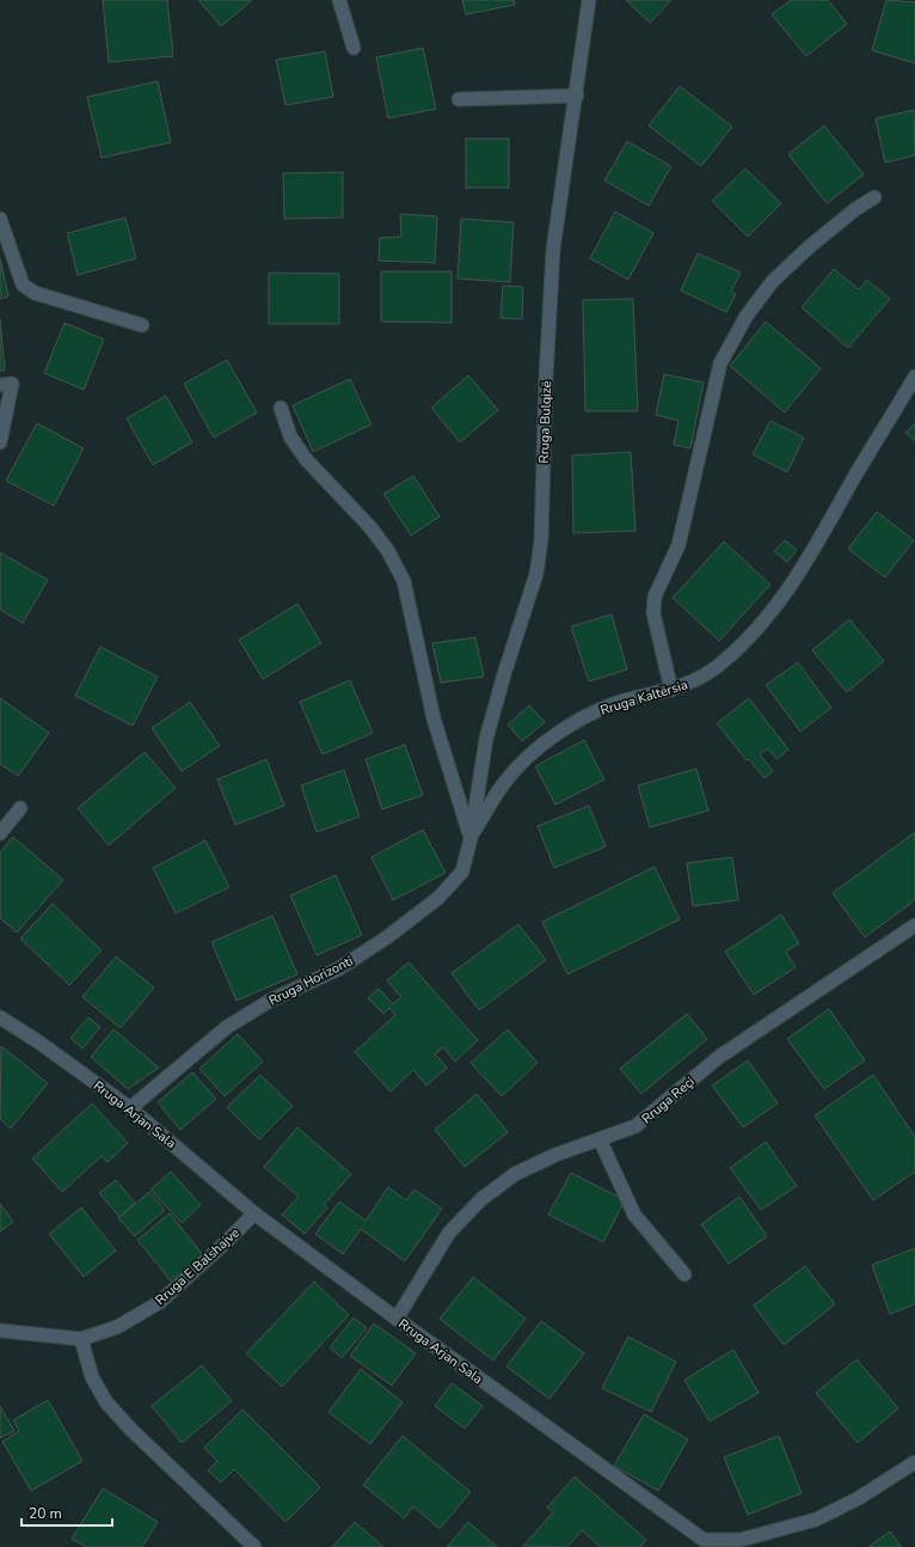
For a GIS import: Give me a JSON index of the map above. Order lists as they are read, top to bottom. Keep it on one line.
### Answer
{"streets":{"street":["Rruga Bulqizë","Rruga Kaltërsia","Rruga Horizonti","Rruga Reçi","Rruga Arjan Sala","Rruga E Balshajve"]},"crossings":[["Rruga Bulqizë","Rruga Kaltërsia"],["Rruga Bulqizë","Rruga Horizonti"],["Rruga Kaltërsia","Rruga Horizonti"],["Rruga Horizonti","Rruga Arjan Sala"],["Rruga Reçi","Rruga Arjan Sala"],["Rruga Arjan Sala","Rruga E Balshajve"]],"scale_bar":"20 m"}
